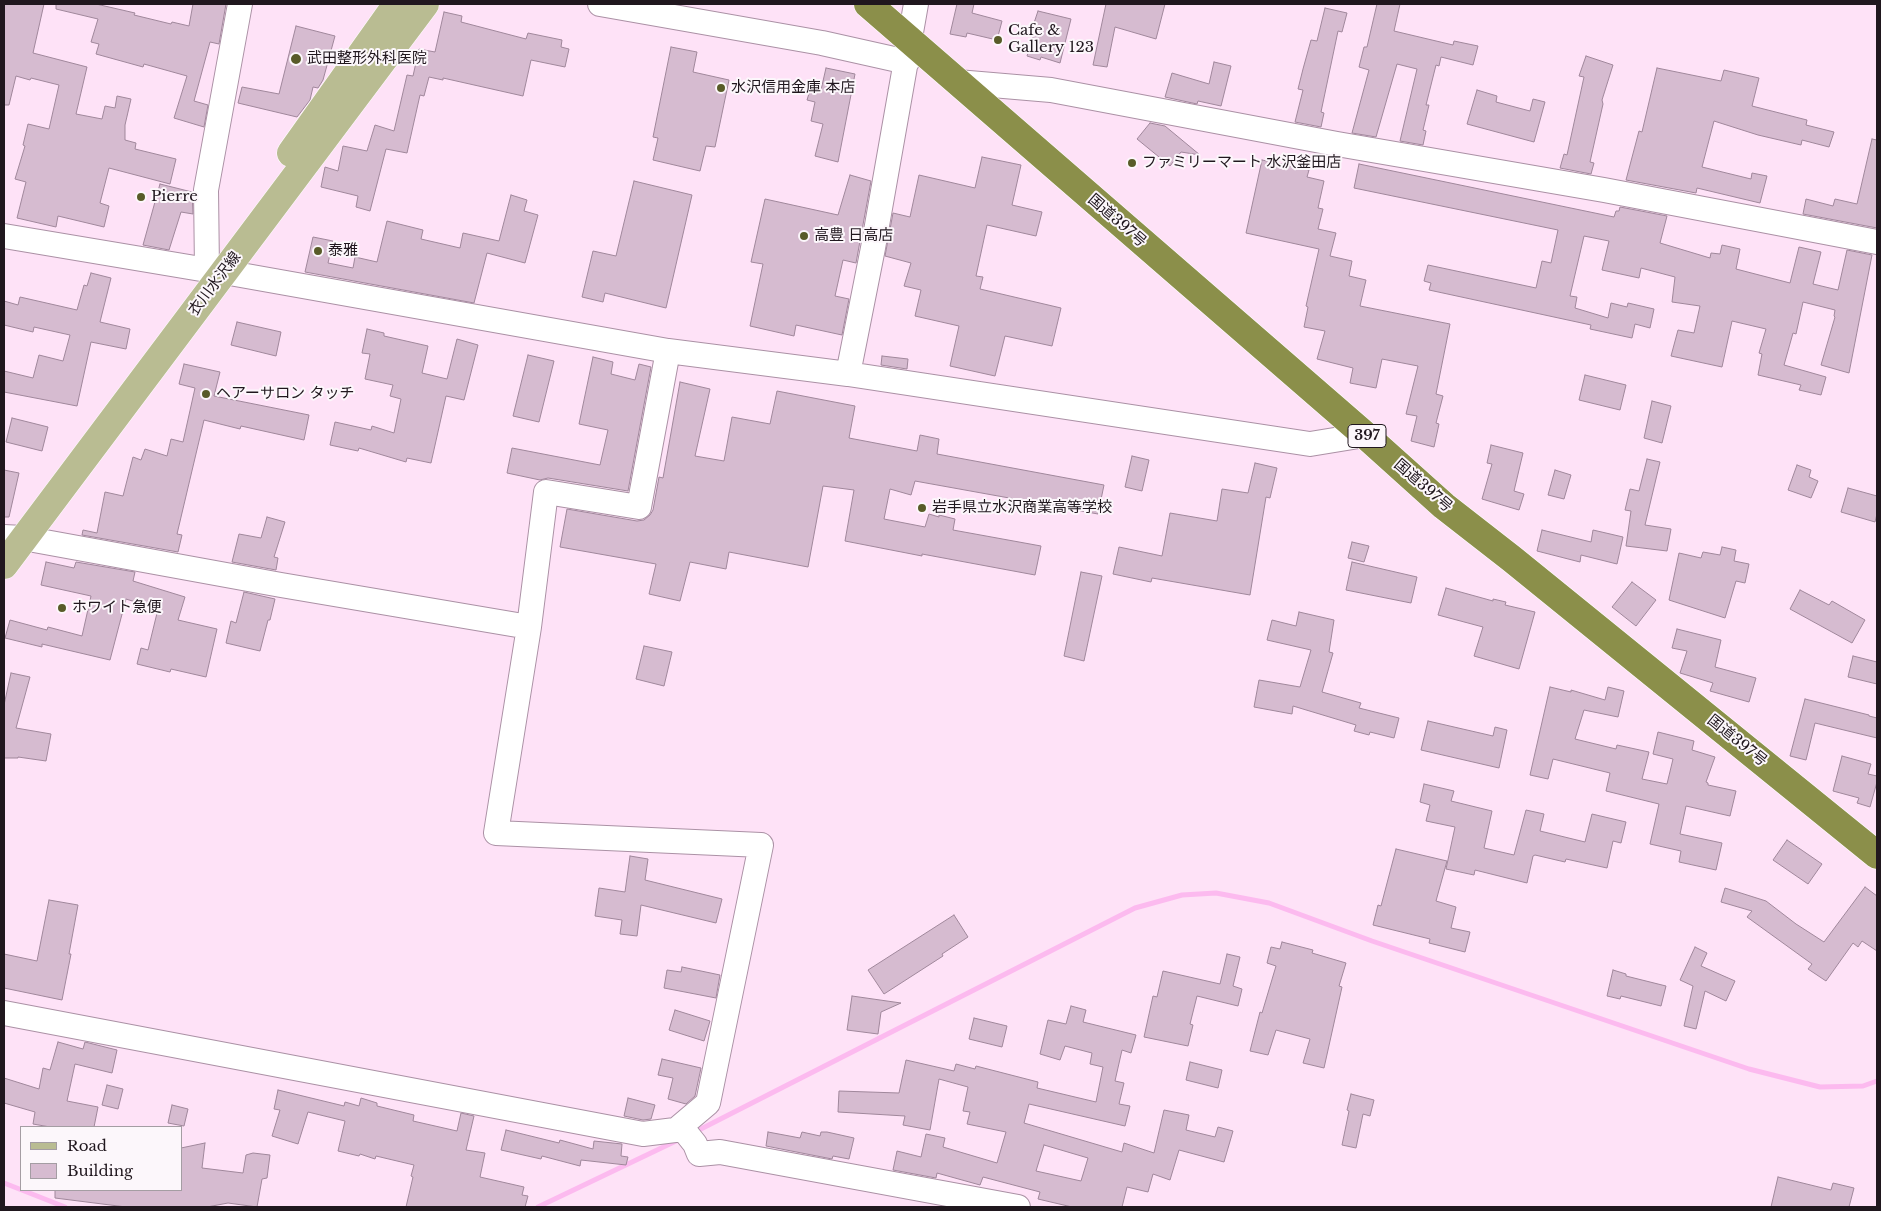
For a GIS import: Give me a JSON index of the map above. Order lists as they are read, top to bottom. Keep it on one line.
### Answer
{"streets":{"highway":["国道397号","397"],"main road":["衣川水沢線"]},"places":["Cafe & Gallery 123","武田整形外科医院","水沢信用金庫 本店","ファミリーマート 水沢釜田店","Pierre","高豊 日高店","泰雅","ヘアーサロン タッチ","岩手県立水沢商業高等学校","ホワイト急便"],"legend":["Road","Building"]}
